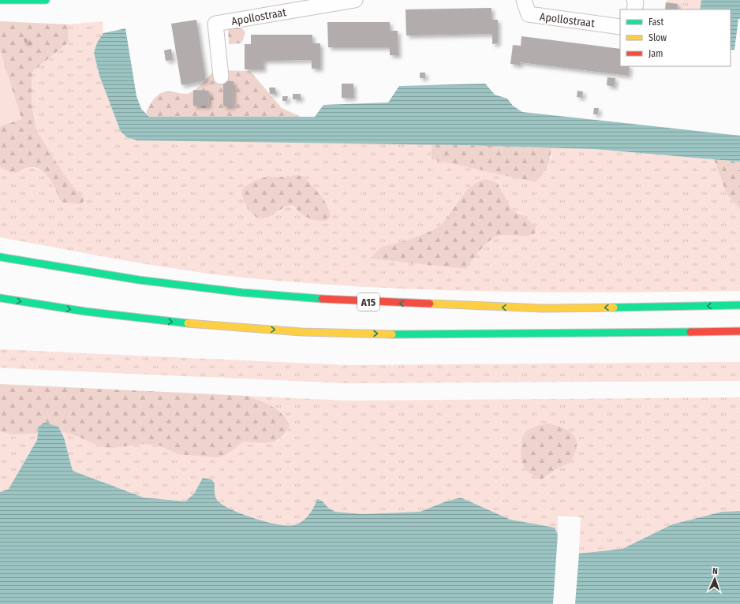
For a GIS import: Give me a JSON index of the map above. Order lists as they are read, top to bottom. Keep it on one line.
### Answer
{"streets":{"main road":["A15"],"street":["Apollostraat"]},"legend":["Fast","Slow","Jam"],"north":"top"}
